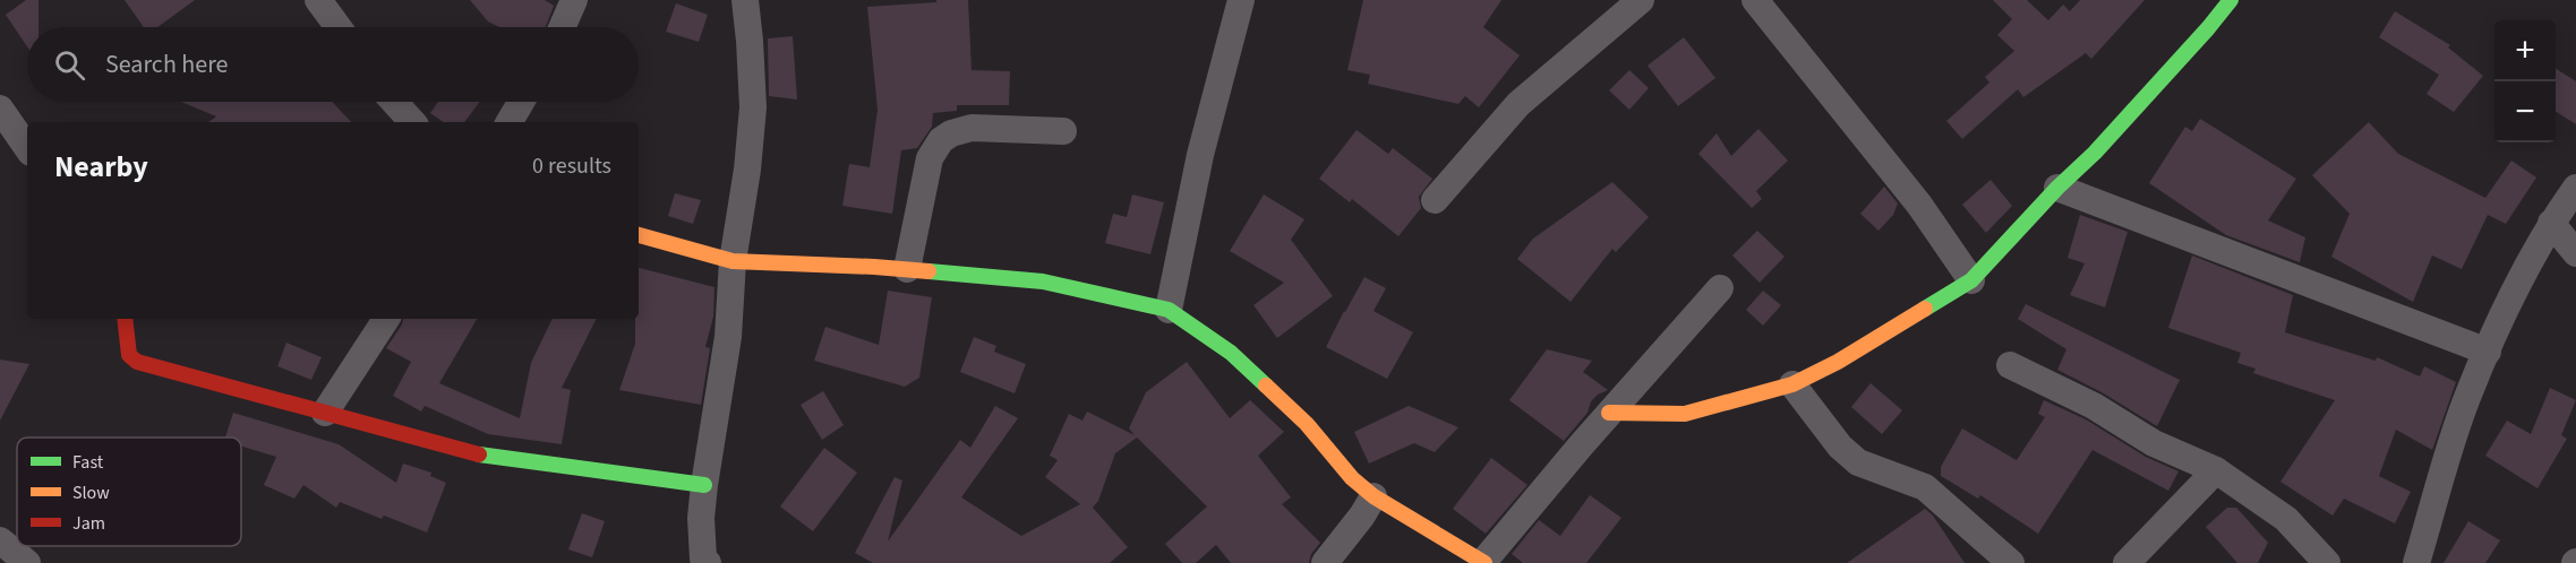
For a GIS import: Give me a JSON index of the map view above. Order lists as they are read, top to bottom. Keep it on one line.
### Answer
{"legend":["Fast","Slow","Jam"],"page":{"map_buttons":["+","−"],"search":"Search here","heading":["Nearby","0 results"]}}
